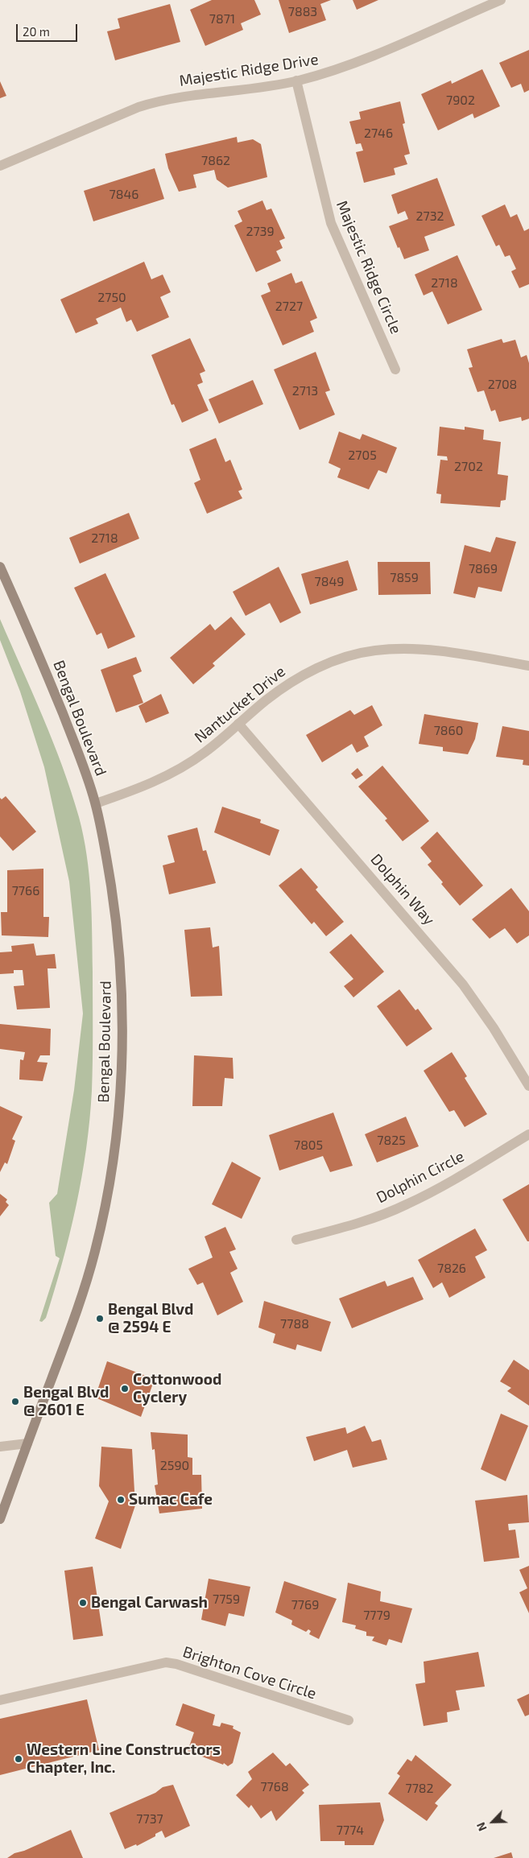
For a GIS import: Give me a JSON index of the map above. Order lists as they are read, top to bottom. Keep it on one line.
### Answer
{"streets":{"main road":["Bengal Boulevard"],"street":["Majestic Ridge Drive","Majestic Ridge Circle","Nantucket Drive","Dolphin Way","Dolphin Circle","Brighton Cove Circle"]},"crossings":[["Majestic Ridge Drive","Majestic Ridge Circle"],["Nantucket Drive","Bengal Boulevard"],["Nantucket Drive","Dolphin Way"]],"places":["Bengal Blvd @ 2594 E","Cottonwood Cyclery","Bengal Blvd @ 2601 E","Sumac Cafe","Bengal Carwash","Western Line Constructors Chapter, Inc."],"house_numbers":["7883","7871","7902","2746","7862","7846","2732","2739","2718","2750","2727","2708","2713","2705","2702","2718","7869","7859","7849","7860","7766","7825","7805","7826","7788","2590","7759","7769","7779","7768","7782","7737","7774"],"scale_bar":"20 m","north":"bottom left"}
